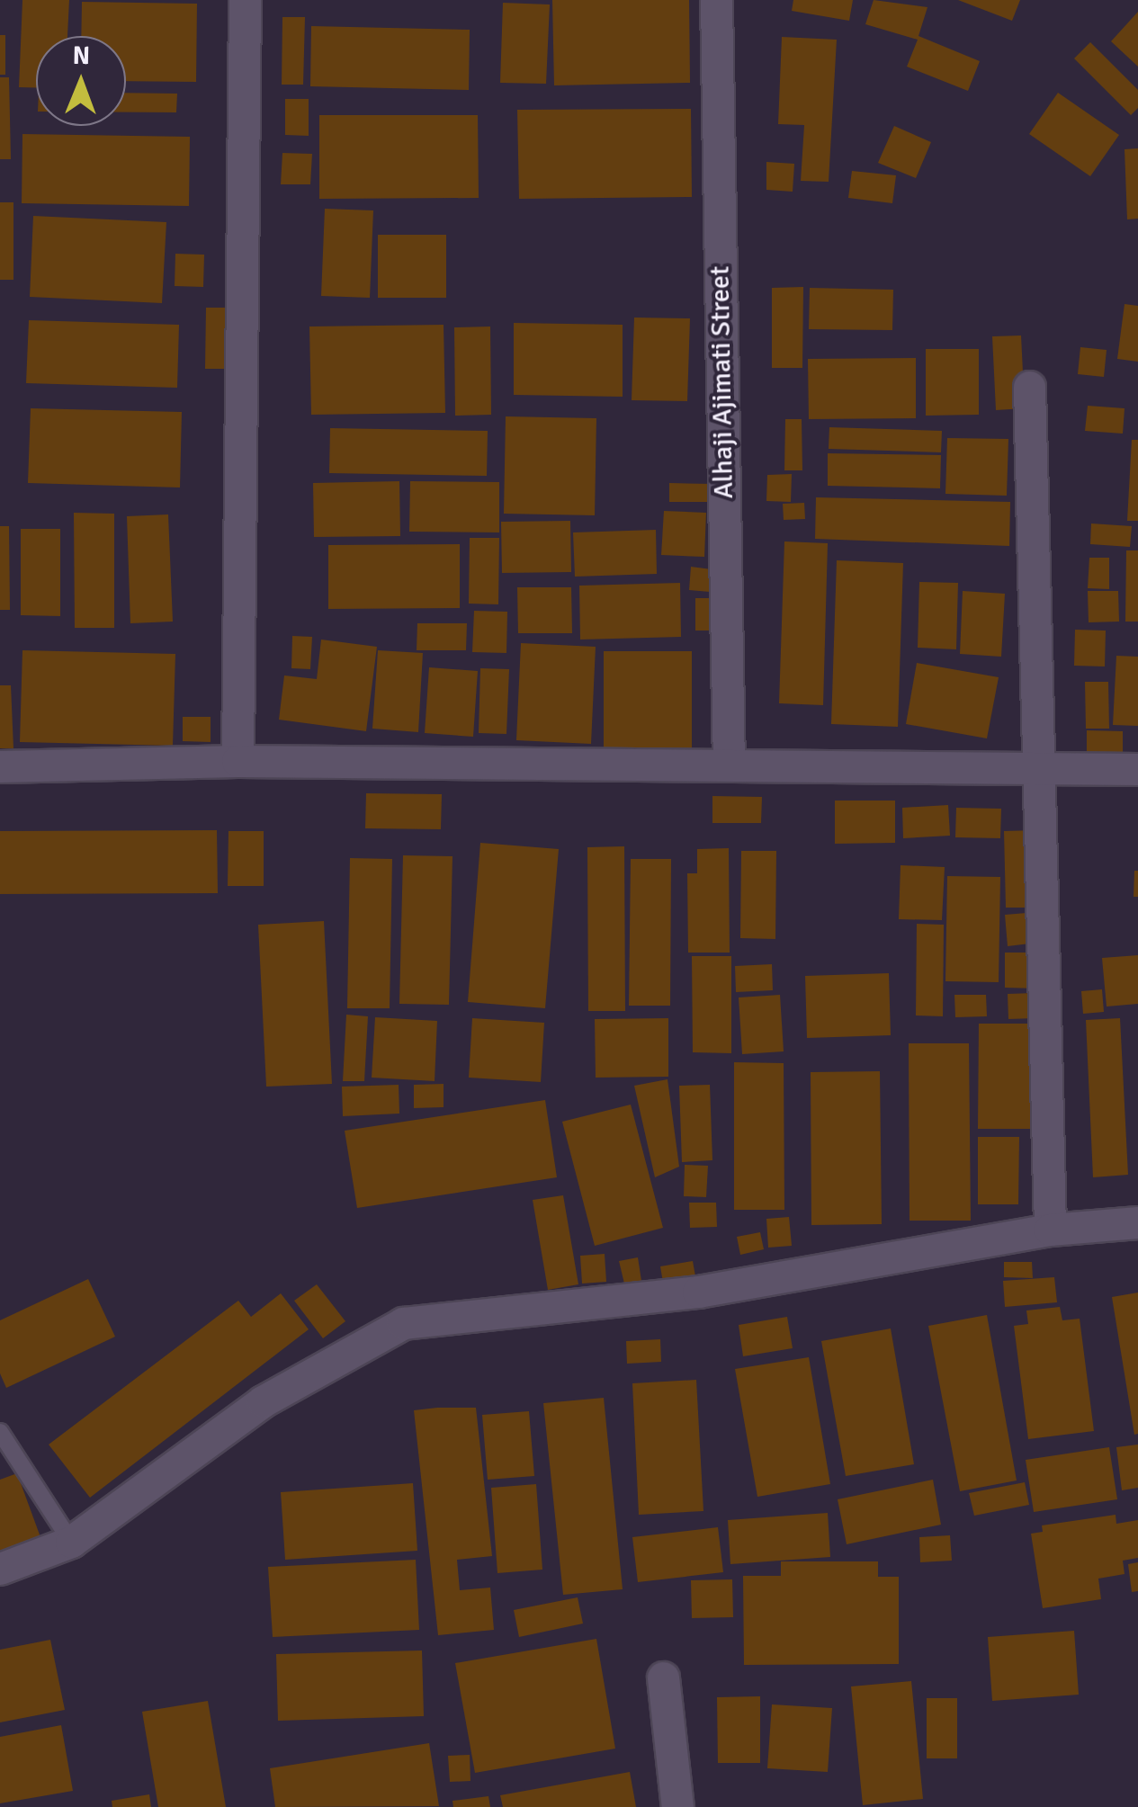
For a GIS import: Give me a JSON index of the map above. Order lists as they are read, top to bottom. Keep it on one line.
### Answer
{"streets":{"street":["Alhaji Ajimati Street"]},"north":"top"}
